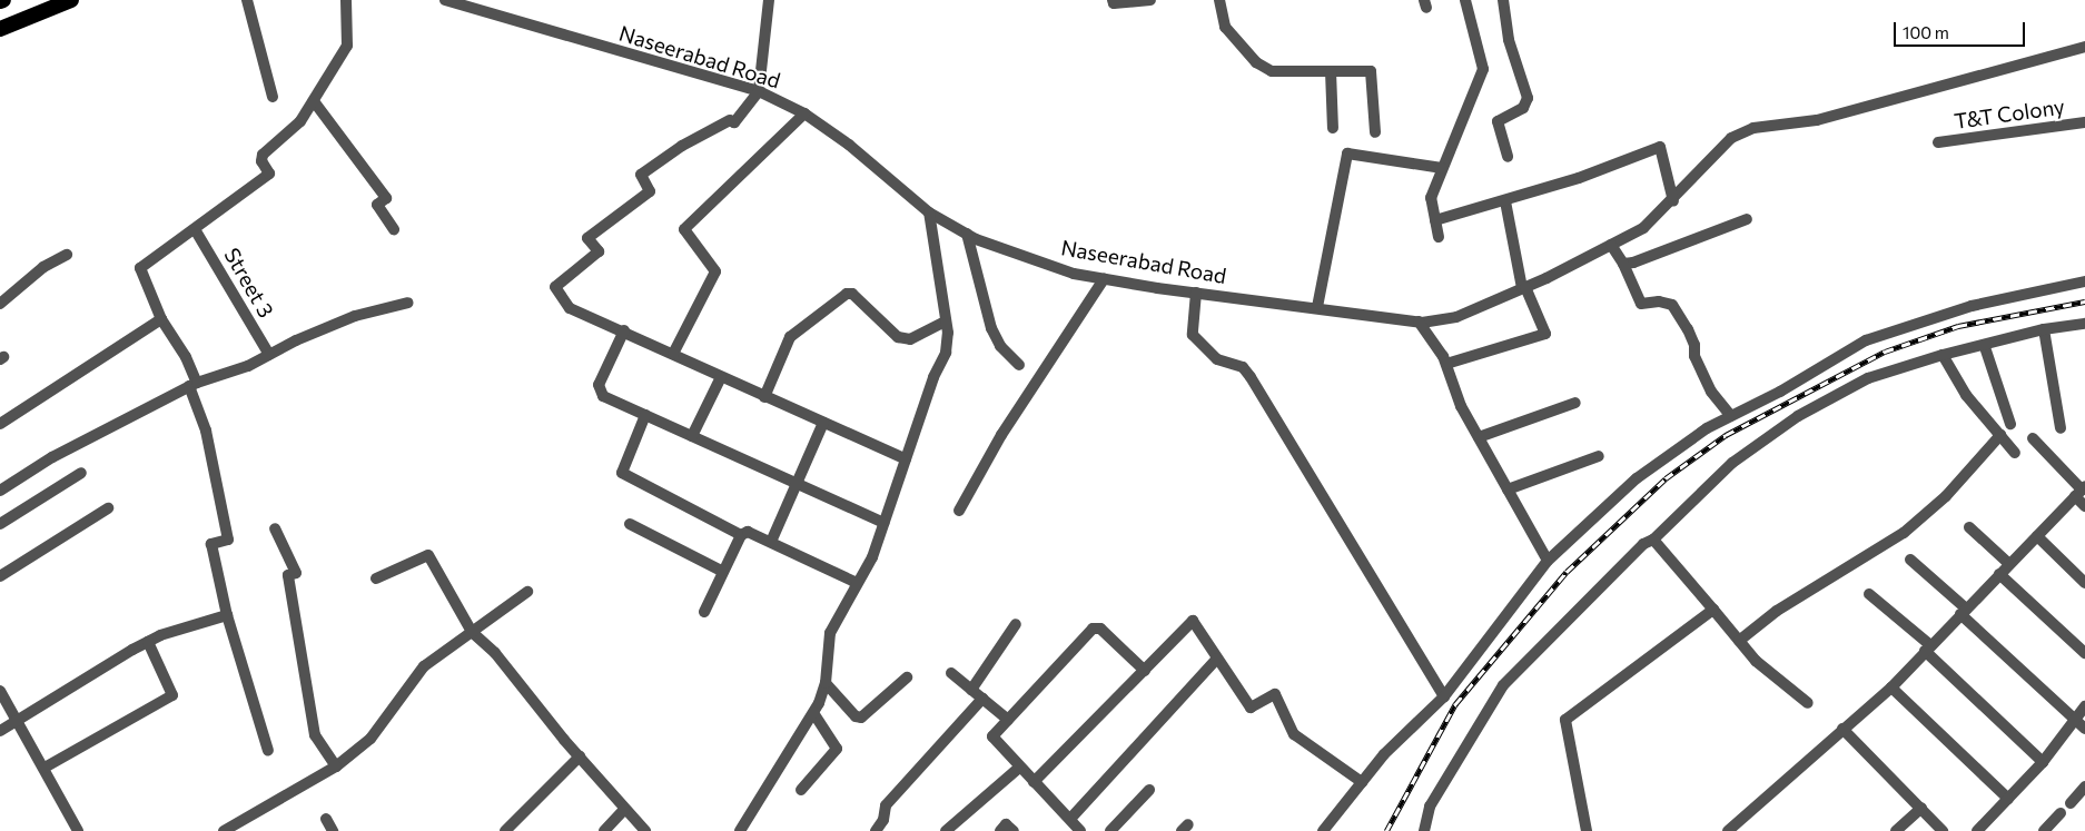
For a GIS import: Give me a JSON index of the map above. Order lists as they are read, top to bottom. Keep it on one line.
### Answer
{"streets":{"street":["Naseerabad Road","T&T Colony","Street 3"]},"scale_bar":"100 m"}
